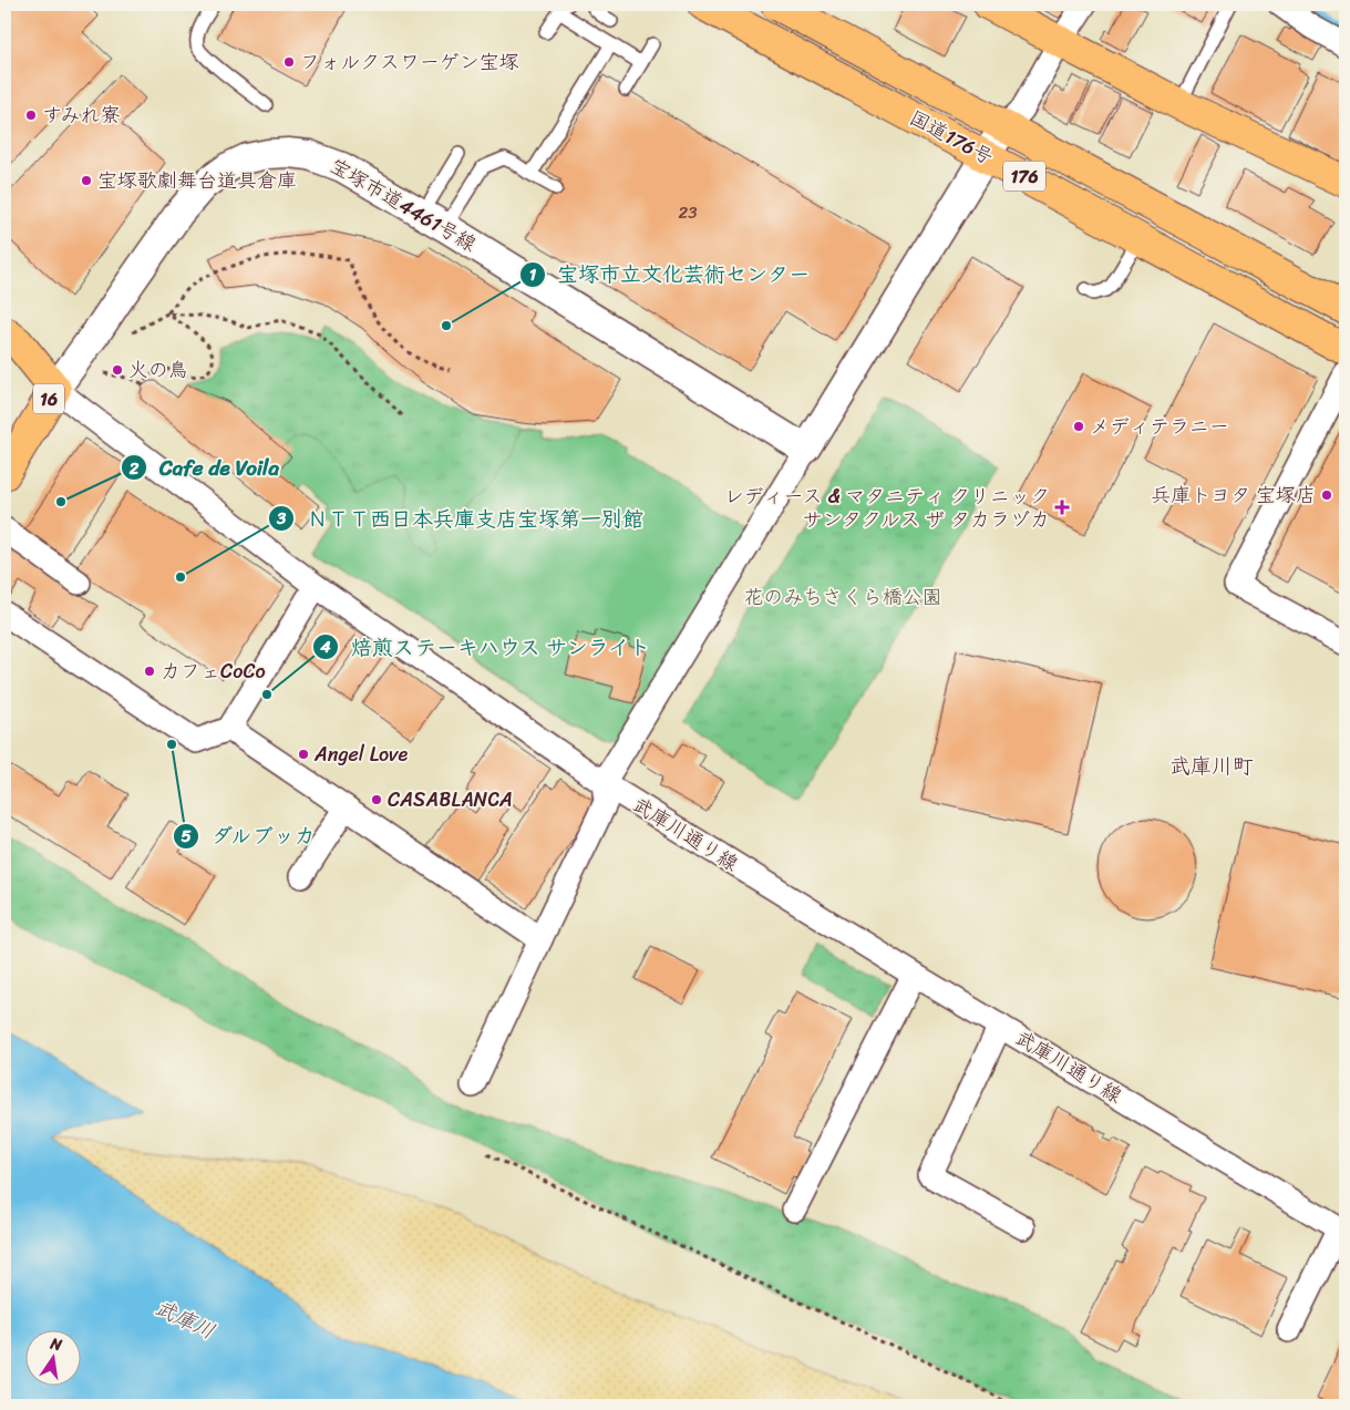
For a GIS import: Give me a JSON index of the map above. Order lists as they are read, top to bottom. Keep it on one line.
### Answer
{"streets":{"main road":["国道176号","176","16"],"street":["宝塚市道4461号線","武庫川通り線"]},"crossings":[["宝塚市道4461号線","16"],["宝塚市道4461号線","武庫川通り線"],["16","武庫川通り線"]],"districts":["武庫川町"],"water":["武庫川"],"parks":["花のみちさくら橋公園"],"places":{"other":["フォルクスワーゲン宝塚","すみれ寮","宝塚歌劇舞台道具倉庫","宝塚市立文化芸術センター","火の鳥","メディテラニー","兵庫トヨタ 宝塚店","Cafe de Voila","ＮＴＴ西日本兵庫支店宝塚第一別館","カフェCoCo","焙煎ステーキハウス サンライト","ダルブッカ","Angel Love","CASABLANCA"],"health":["レディース & マタニティ クリニック サンタクルス ザ タカラヅカ"]},"house_numbers":["23"],"north":"top"}
